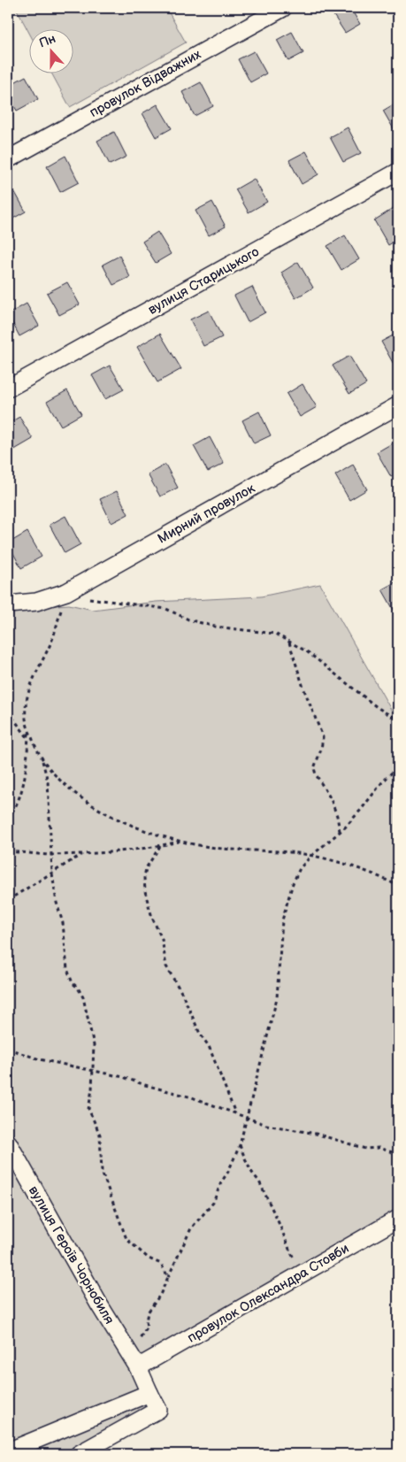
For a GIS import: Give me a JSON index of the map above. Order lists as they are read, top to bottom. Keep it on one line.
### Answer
{"streets":{"street":["провулок Відважних","вулиця Старицького","Мирний провулок","вулиця Героїв Чорнобиля","провулок Олександра Стовби"]},"crossings":[["вулиця Героїв Чорнобиля","провулок Олександра Стовби"]],"north":"top"}
